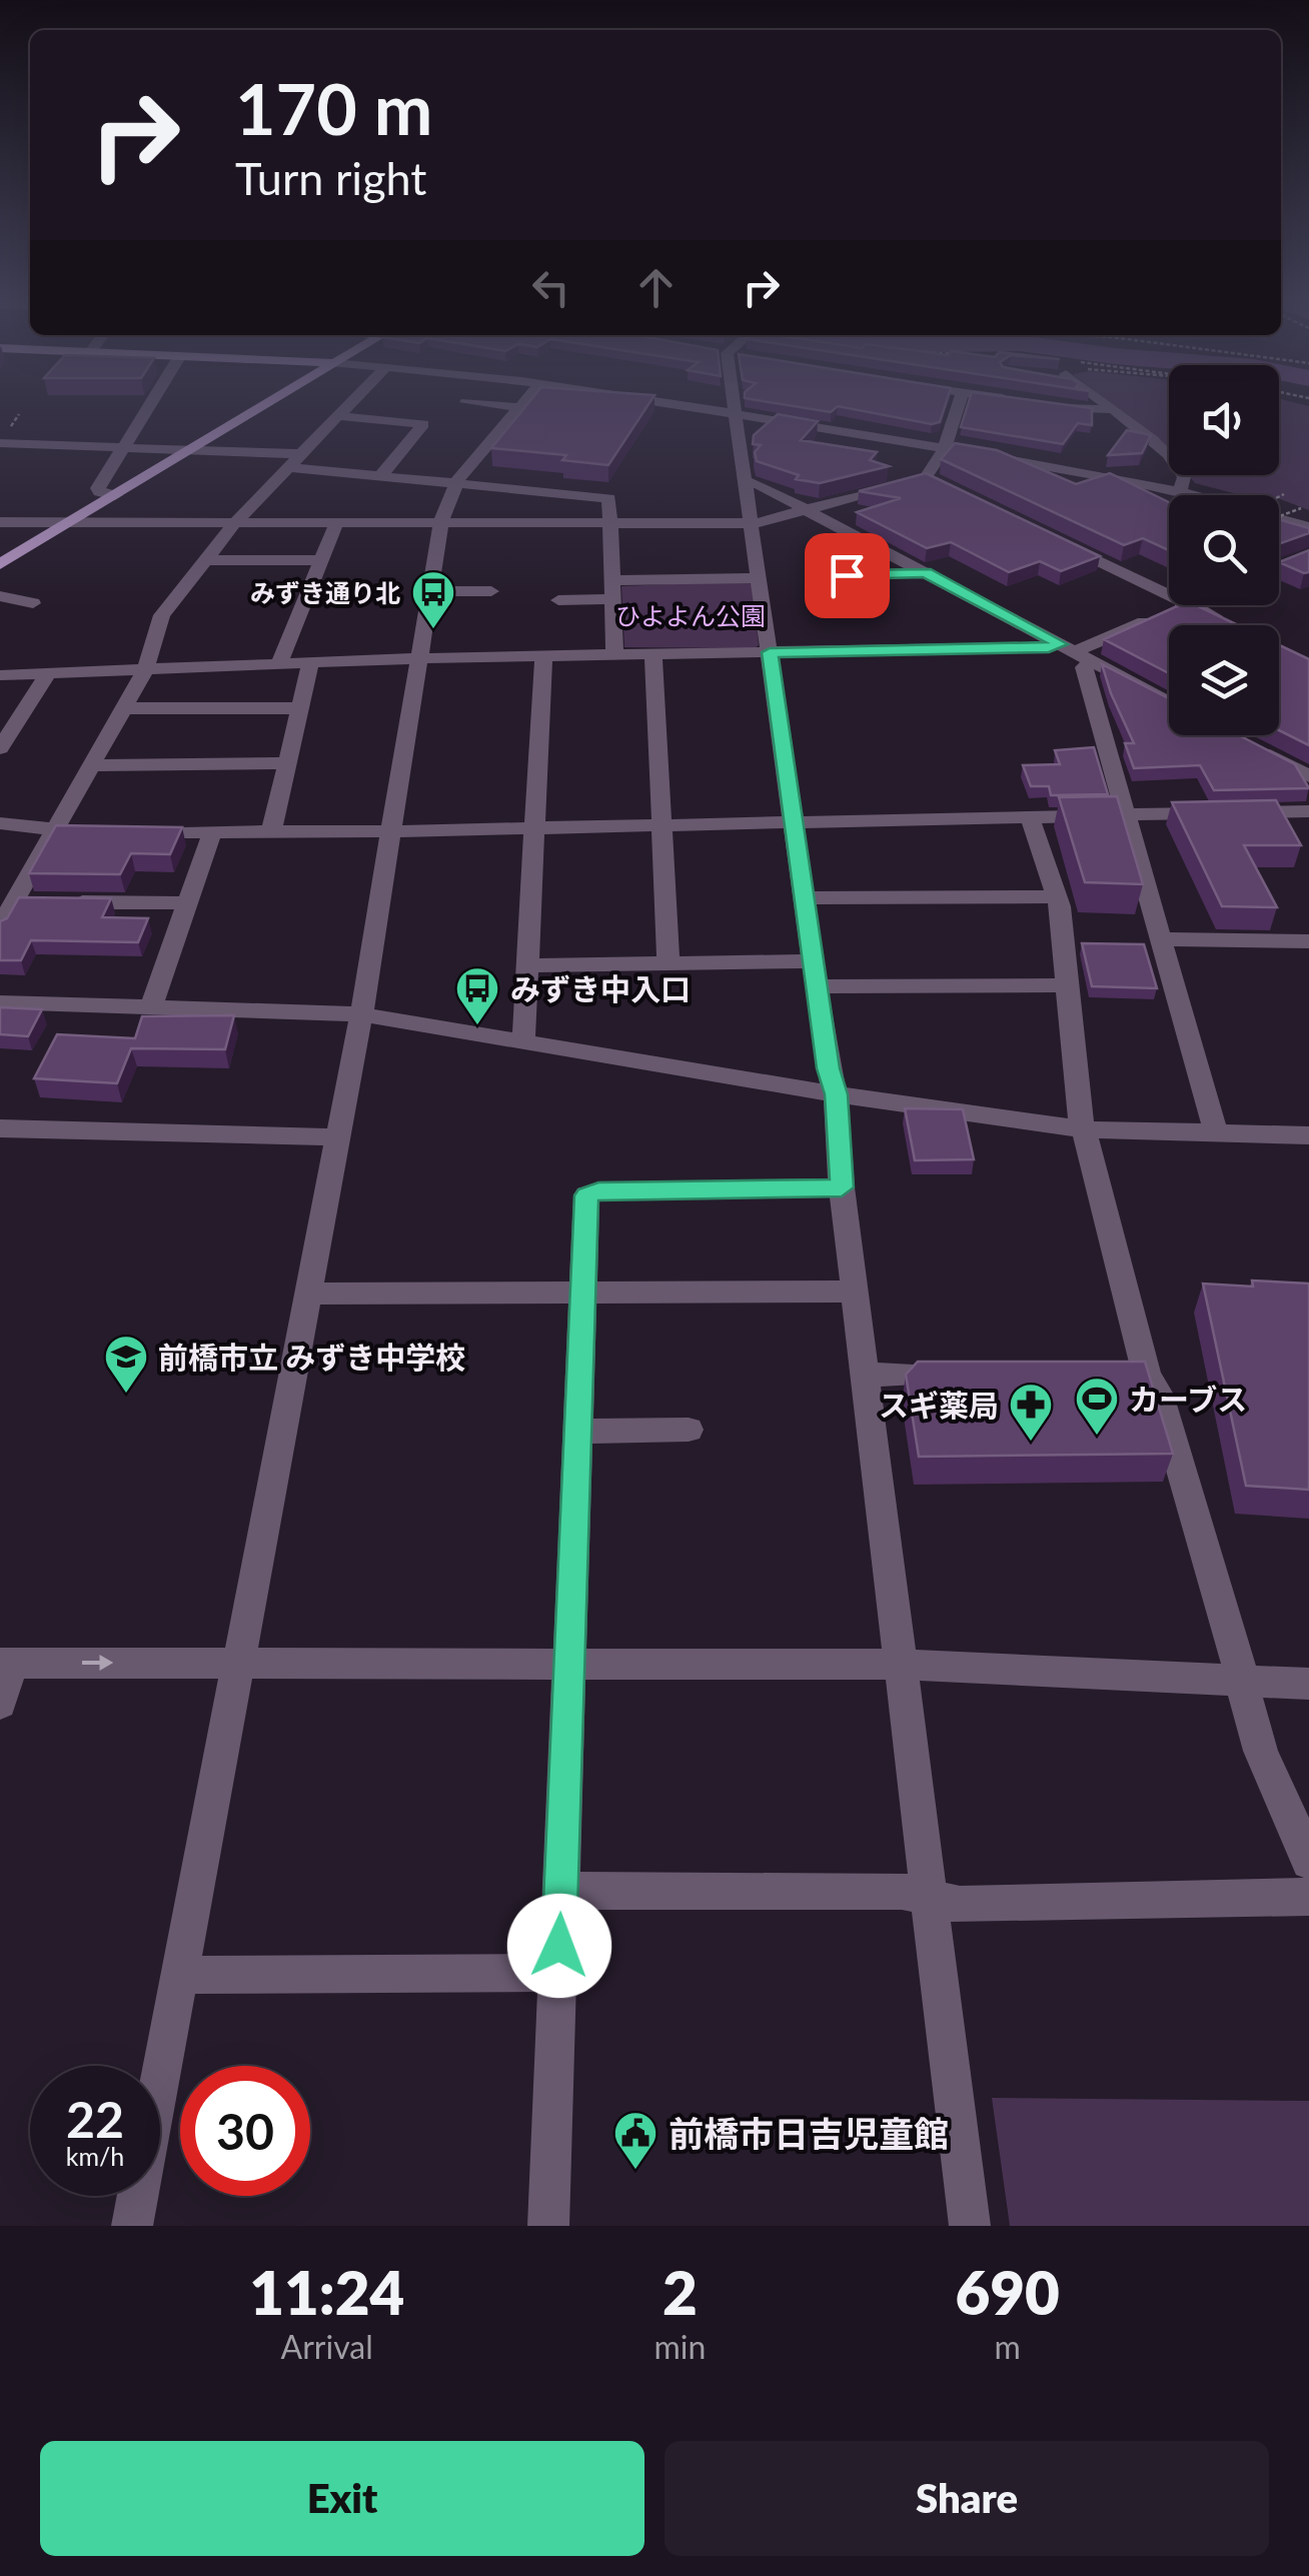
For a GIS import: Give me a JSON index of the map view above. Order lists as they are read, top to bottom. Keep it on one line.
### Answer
{"parks":["ひよよん公園"],"places":{"bus stop":["みずき通り北","みずき中入口"],"school or university":["前橋市立 みずき中学校"],"sports":["カーブス"],"pharmacy":["スギ薬局"],"public building":["前橋市日吉児童館"]},"page":{"turn":["170 m","Turn right"],"speed":"22 km/h","limit":"30","eta":["11:24","Arrival","2","min","690","m"],"buttons":["Exit","Share"]}}
